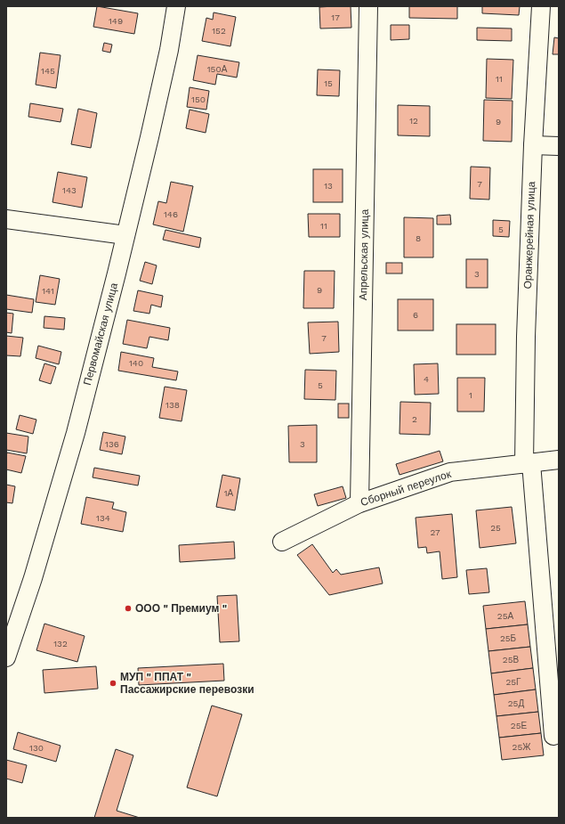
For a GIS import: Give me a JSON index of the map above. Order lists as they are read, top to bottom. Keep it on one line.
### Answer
{"streets":{"street":["Оранжерейная улица","Апрельская улица","Первомайская улица","Сборный переулок"]},"crossings":[["Оранжерейная улица","Сборный переулок"],["Апрельская улица","Сборный переулок"]],"places":["ООО \" Премиум \"","МУП \" ППАТ \" Пассажирские перевозки"],"house_numbers":["17","149","152","150А","145","11","15","150","12","9","7","13","143","146","11","5","8","3","9","141","6","7","140","4","5","1","138","2","136","3","1А","134","25","27","25А","25Б","132","25В","25Г","25Д","25Е","25Ж","130"]}
